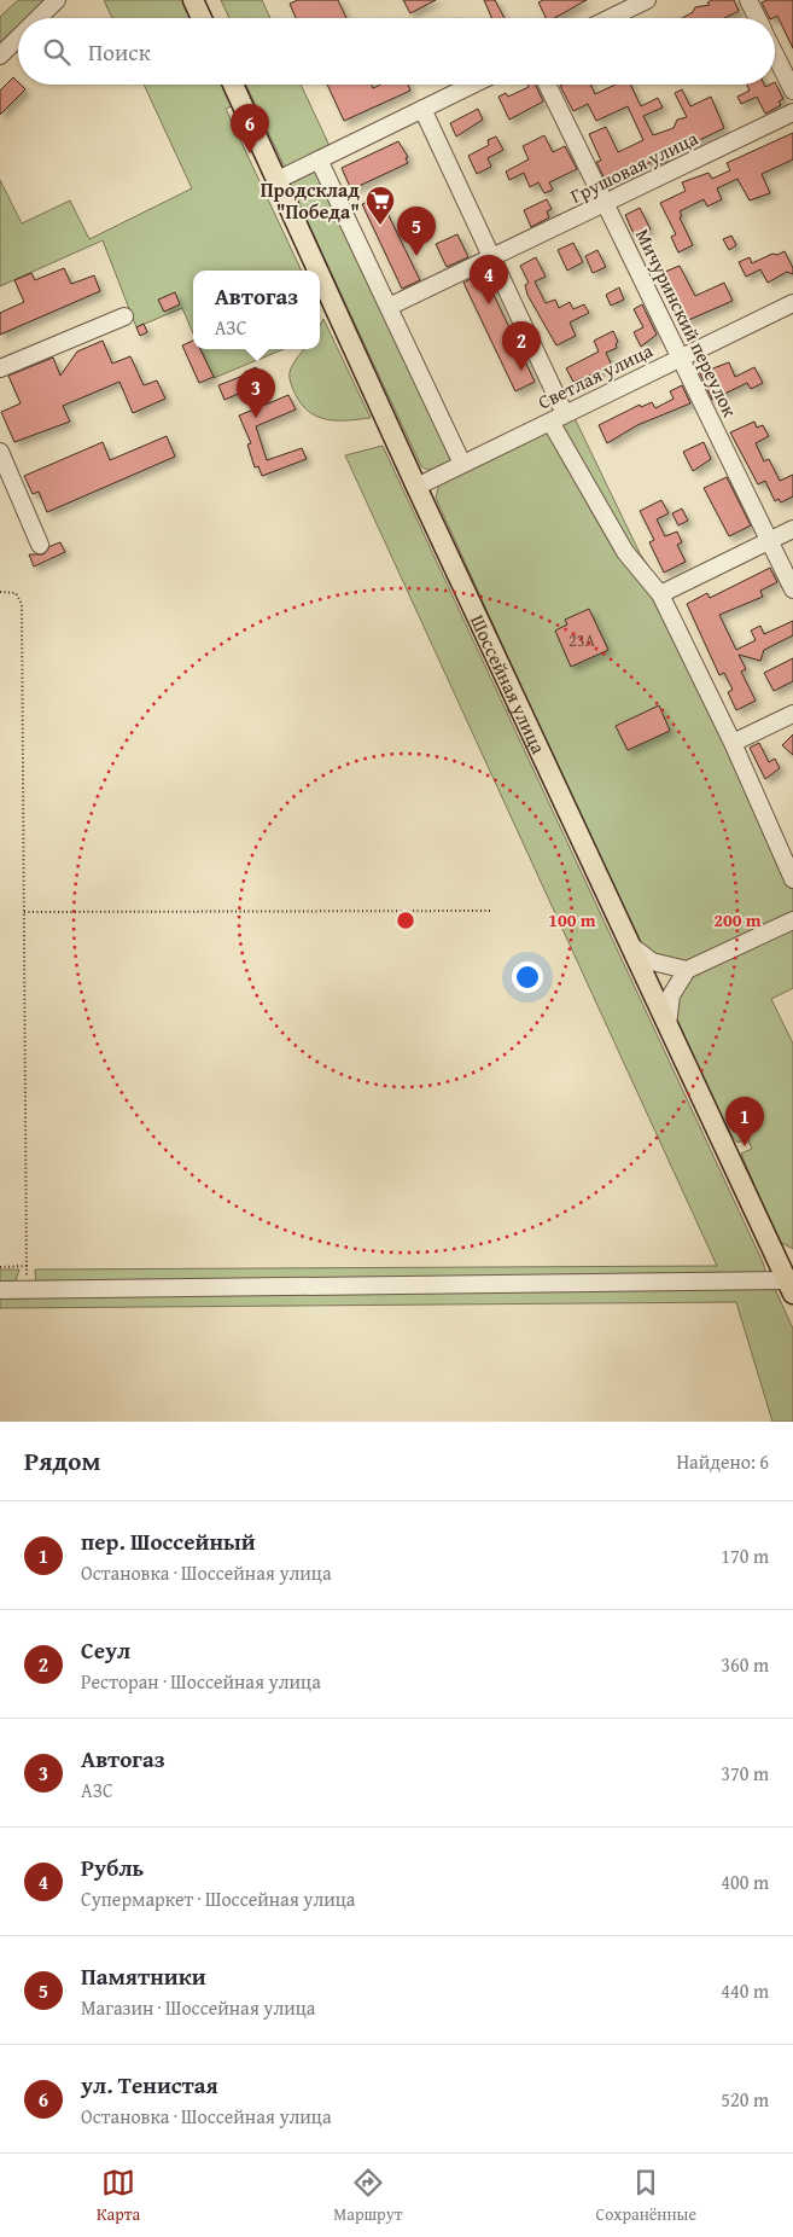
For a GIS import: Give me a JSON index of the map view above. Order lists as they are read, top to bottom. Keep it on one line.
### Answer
{"streets":{"main road":["Шоссейная улица"],"street":["Грушовая улица","Мичуринский переулок","Светлая улица"]},"crossings":[["Грушовая улица","Мичуринский переулок"],["Мичуринский переулок","Светлая улица"],["Светлая улица","Шоссейная улица"]],"places":{"supermarket":["Продсклад \"Победа\""]},"house_numbers":["23А"],"page":{"search":"Поиск","pins":["6","5","4","2","3","1"],"popup":["Автогаз","АЗС"],"heading":["Рядом","Найдено: 6"],"list":[{"mark":"1","name":"пер. Шоссейный","note":"Остановка · Шоссейная улица","value":"170 m"},{"mark":"2","name":"Сеул","note":"Ресторан · Шоссейная улица","value":"360 m"},{"mark":"3","name":"Автогаз","note":"АЗС","value":"370 m"},{"mark":"4","name":"Рубль","note":"Супермаркет · Шоссейная улица","value":"400 m"},{"mark":"5","name":"Памятники","note":"Магазин · Шоссейная улица","value":"440 m"},{"mark":"6","name":"ул. Тенистая","note":"Остановка · Шоссейная улица","value":"520 m"}],"nav":["Карта","Маршрут","Сохранённые"]},"rings":["100 m","200 m"]}
